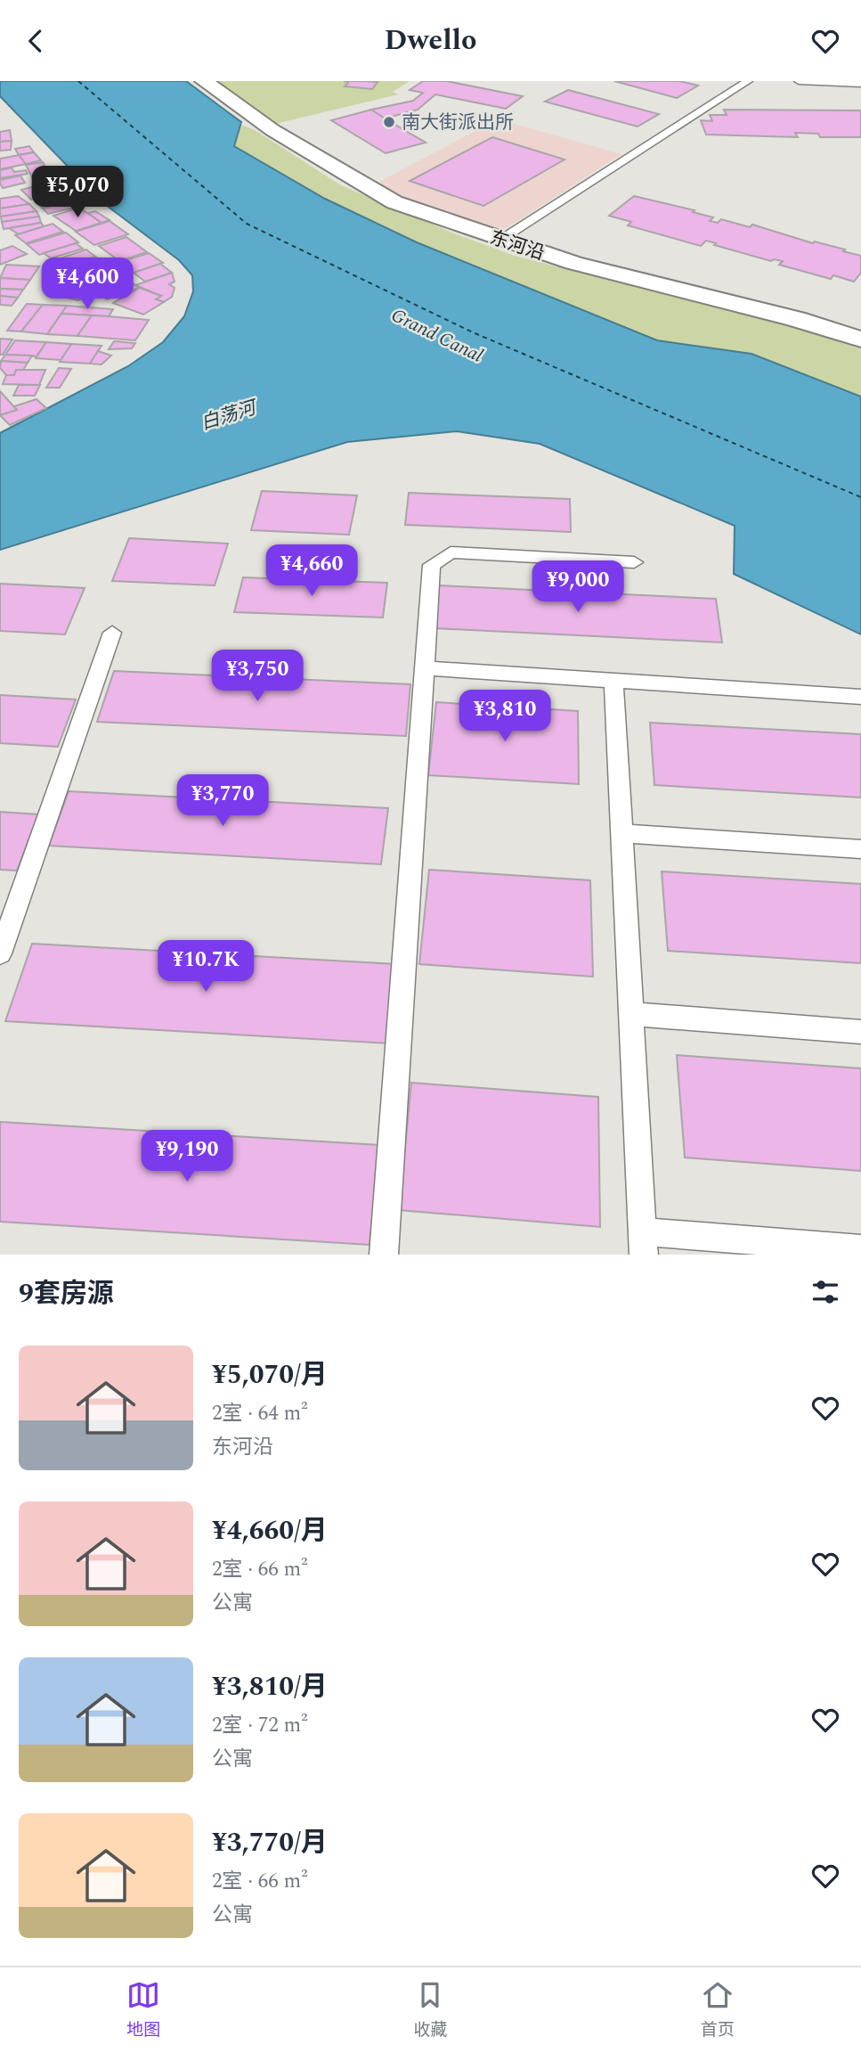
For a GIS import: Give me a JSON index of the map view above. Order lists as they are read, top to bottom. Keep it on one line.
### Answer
{"streets":{"street":["东河沿"]},"water":["Grand Canal","白荡河"],"places":["南大街派出所"],"page":{"header":"Dwello","price":["¥5,070","¥4,600","¥4,660","¥9,000","¥3,750","¥3,810","¥3,770","¥10.7K","¥9,190"],"heading":"9套房源","list":[{"name":"¥5,070/月","note":"2室 · 64 m² · 东河沿"},{"name":"¥4,660/月","note":"2室 · 66 m² · 公寓"},{"name":"¥3,810/月","note":"2室 · 72 m² · 公寓"},{"name":"¥3,770/月","note":"2室 · 66 m² · 公寓"}],"tabs":["地图","收藏","首页"]}}
